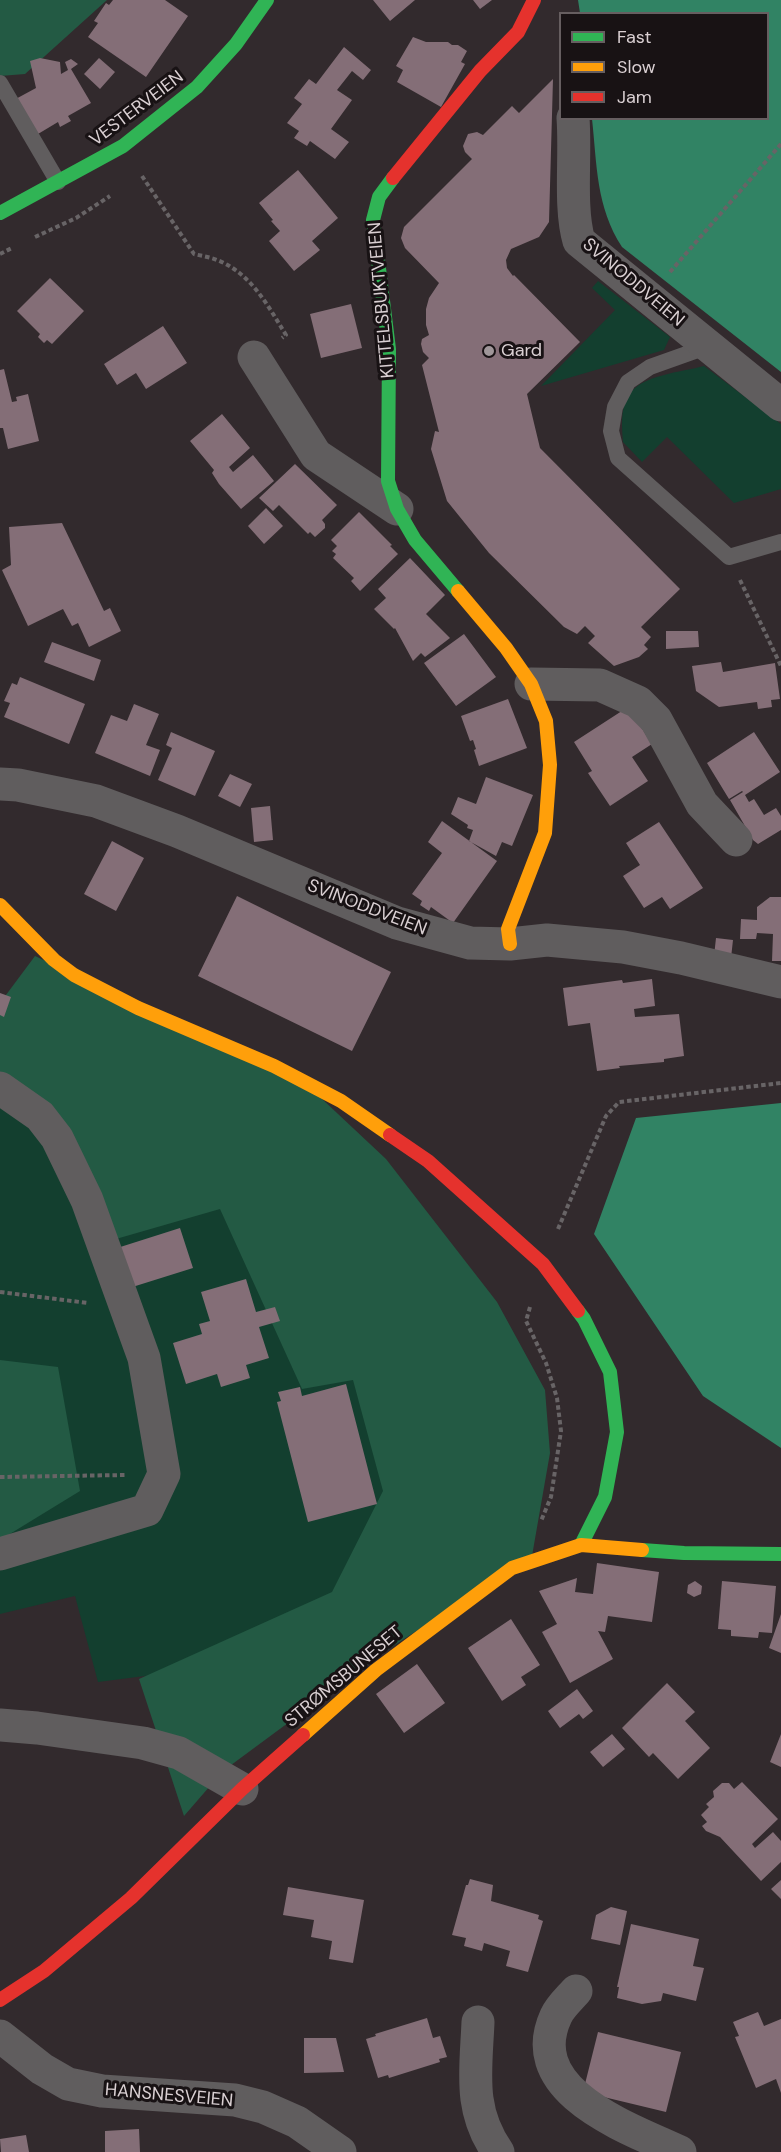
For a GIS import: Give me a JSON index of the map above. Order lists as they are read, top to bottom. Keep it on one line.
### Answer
{"streets":{"street":["VESTERVEIEN","SVINODDVEIEN","KITTELSBUKTVEIEN","STRØMSBUNESET","HANSNESVEIEN"]},"crossings":[["SVINODDVEIEN","KITTELSBUKTVEIEN"]],"places":["Gard"],"legend":["Fast","Slow","Jam"]}
